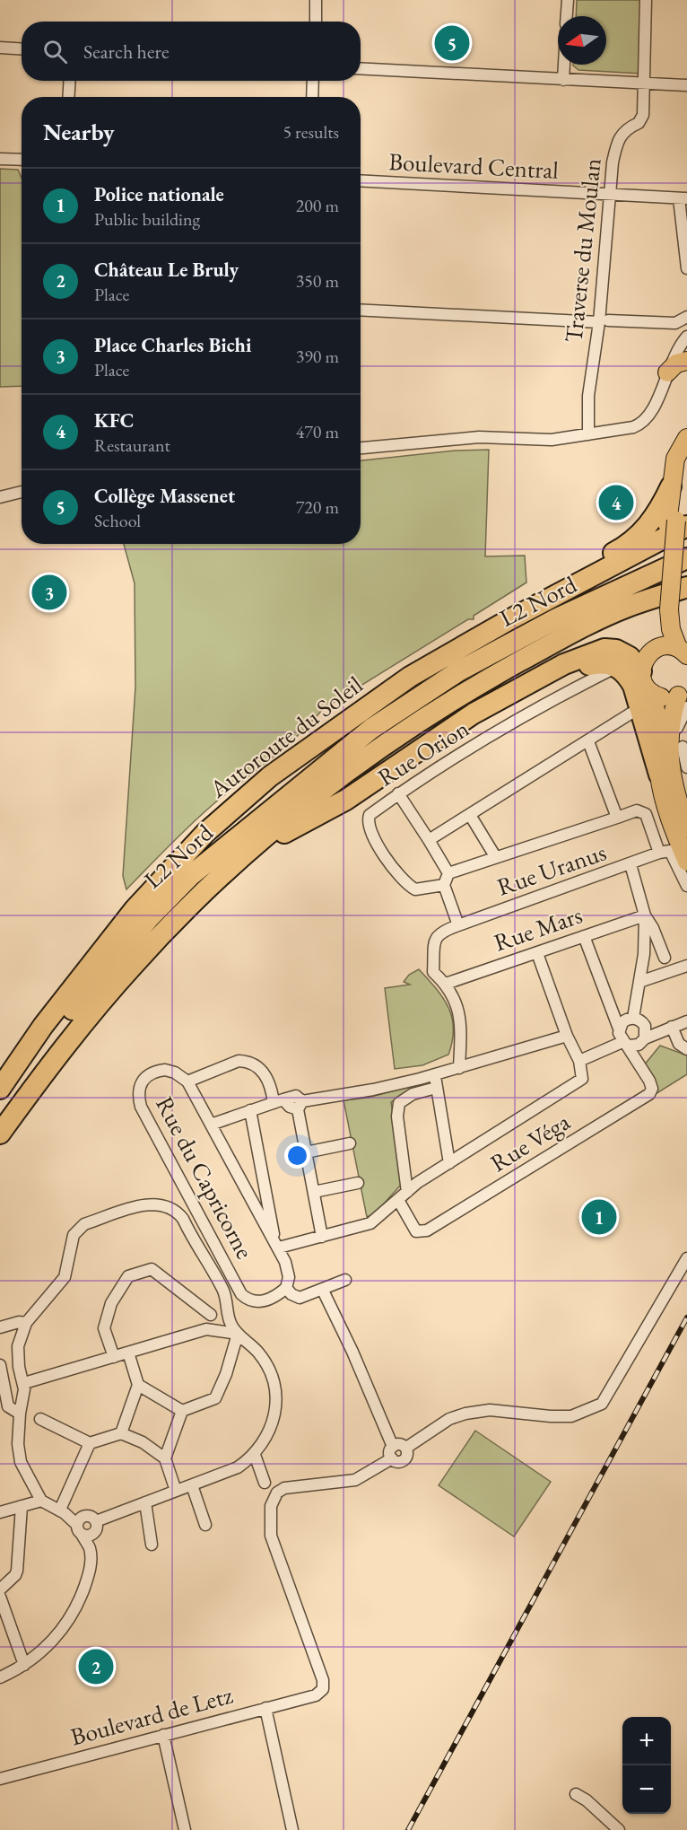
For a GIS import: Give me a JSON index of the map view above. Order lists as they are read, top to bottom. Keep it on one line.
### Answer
{"streets":{"highway":["L2 Nord","Autoroute du Soleil"],"street":["Boulevard Central","Traverse du Moulan","Rue Orion","Rue Uranus","Rue Mars","Rue Véga","Rue du Capricorne","Boulevard de Letz"]},"crossings":[["Boulevard Central","Traverse du Moulan"],["Rue Uranus","Rue Mars"]],"north":"left","page":{"search":"Search here","pins":["5","4","3","1","2"],"heading":["Nearby","5 results"],"list":[{"mark":"1","name":"Police nationale","note":"Public building","value":"200 m"},{"mark":"2","name":"Château Le Bruly","note":"Place","value":"350 m"},{"mark":"3","name":"Place Charles Bichi","note":"Place","value":"390 m"},{"mark":"4","name":"KFC","note":"Restaurant","value":"470 m"},{"mark":"5","name":"Collège Massenet","note":"School","value":"720 m"}],"map_buttons":["+","−"]}}
